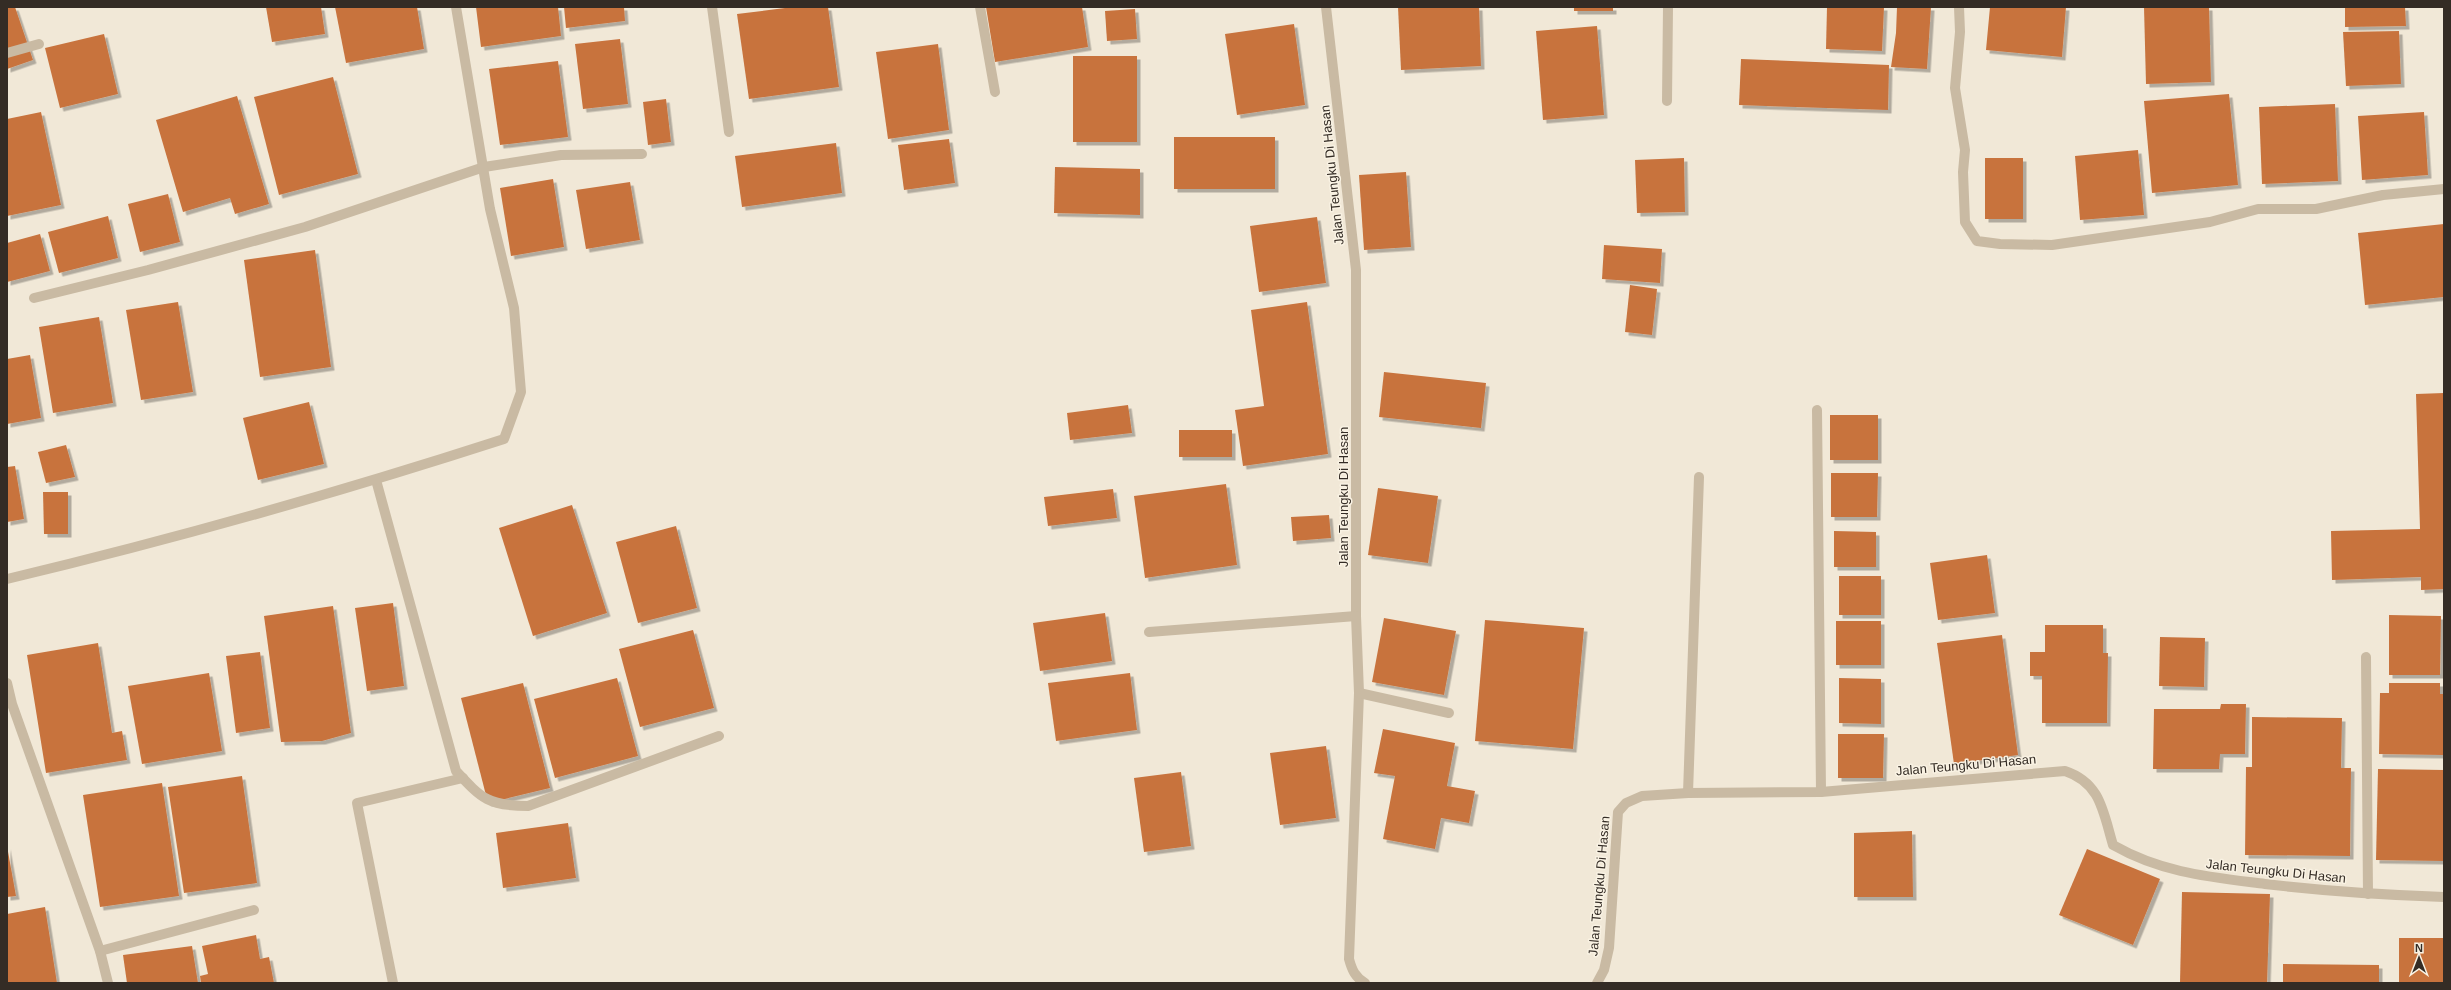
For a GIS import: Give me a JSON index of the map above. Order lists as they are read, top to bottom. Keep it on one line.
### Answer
{"streets":{"street":["Jalan Teungku Di Hasan"]},"north":"top"}
